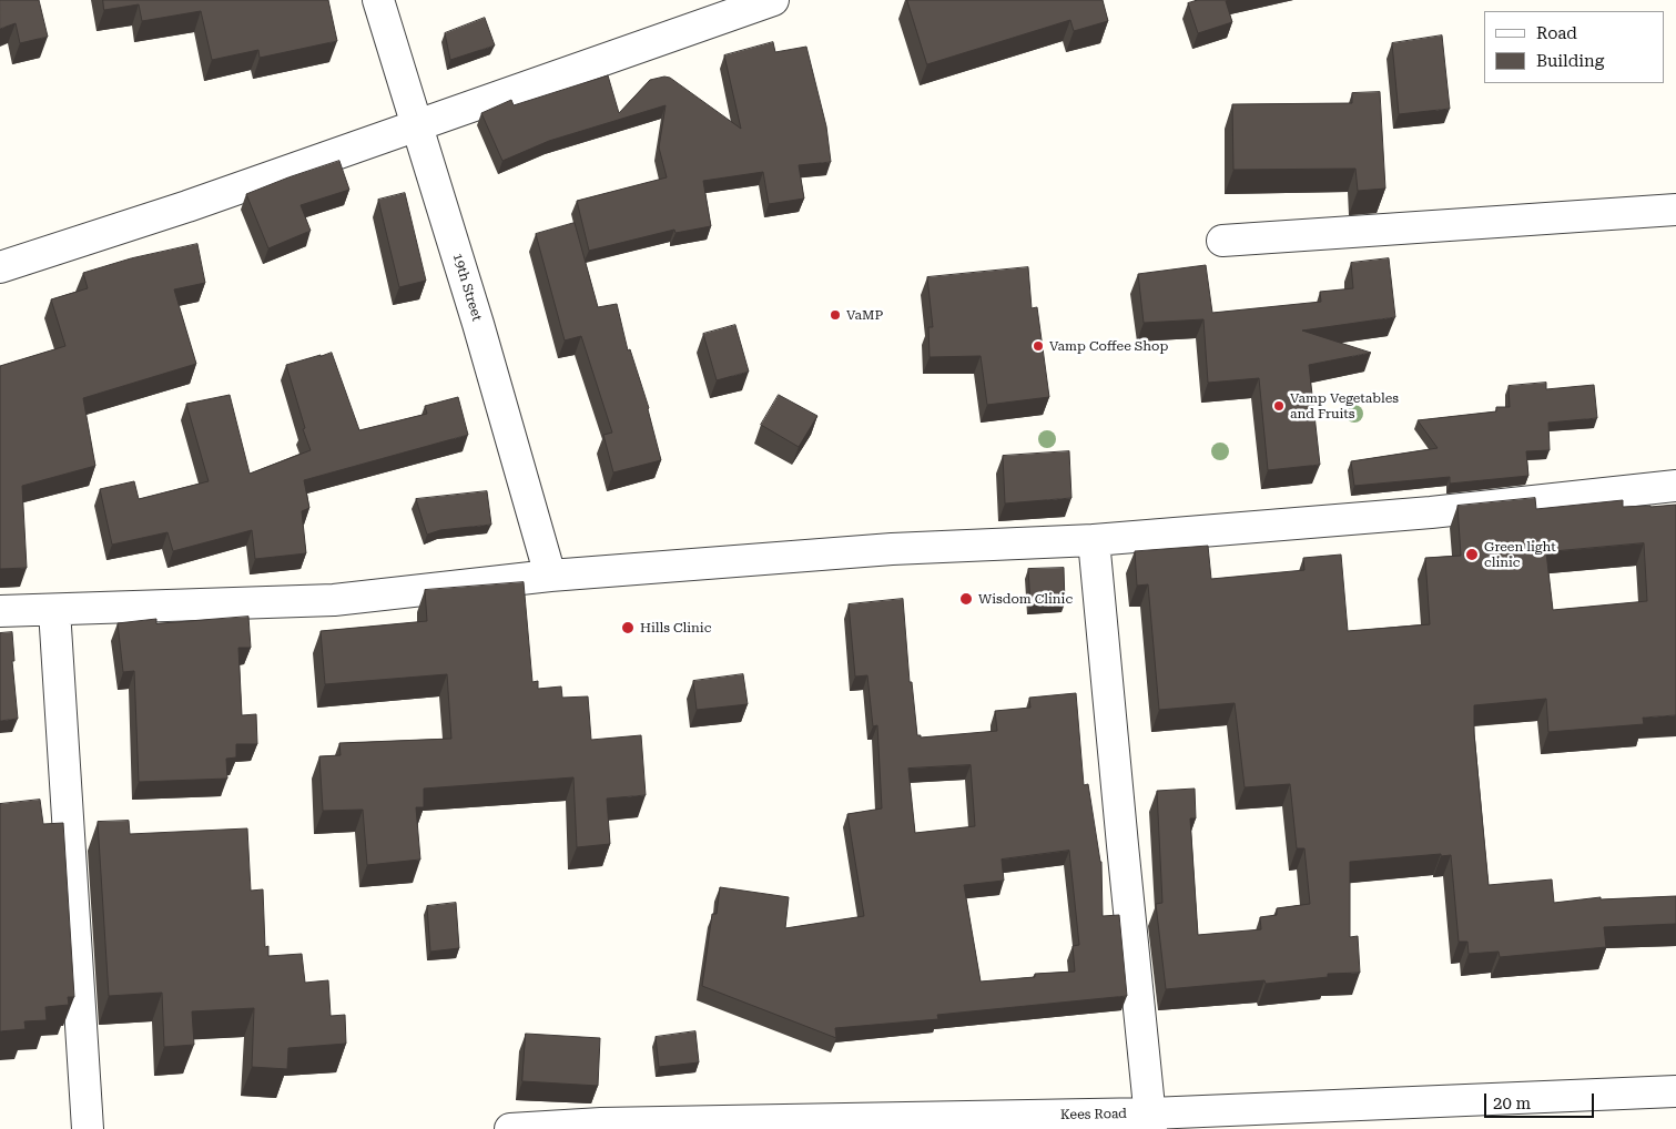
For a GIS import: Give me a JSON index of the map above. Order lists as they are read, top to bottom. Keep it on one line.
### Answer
{"streets":{"street":["19th Street","Kees Road"]},"places":["VaMP","Vamp Coffee Shop","Vamp Vegetables and Fruits","Green light clinic","Wisdom Clinic","Hills Clinic"],"legend":["Road","Building"],"scale_bar":"20 m"}
